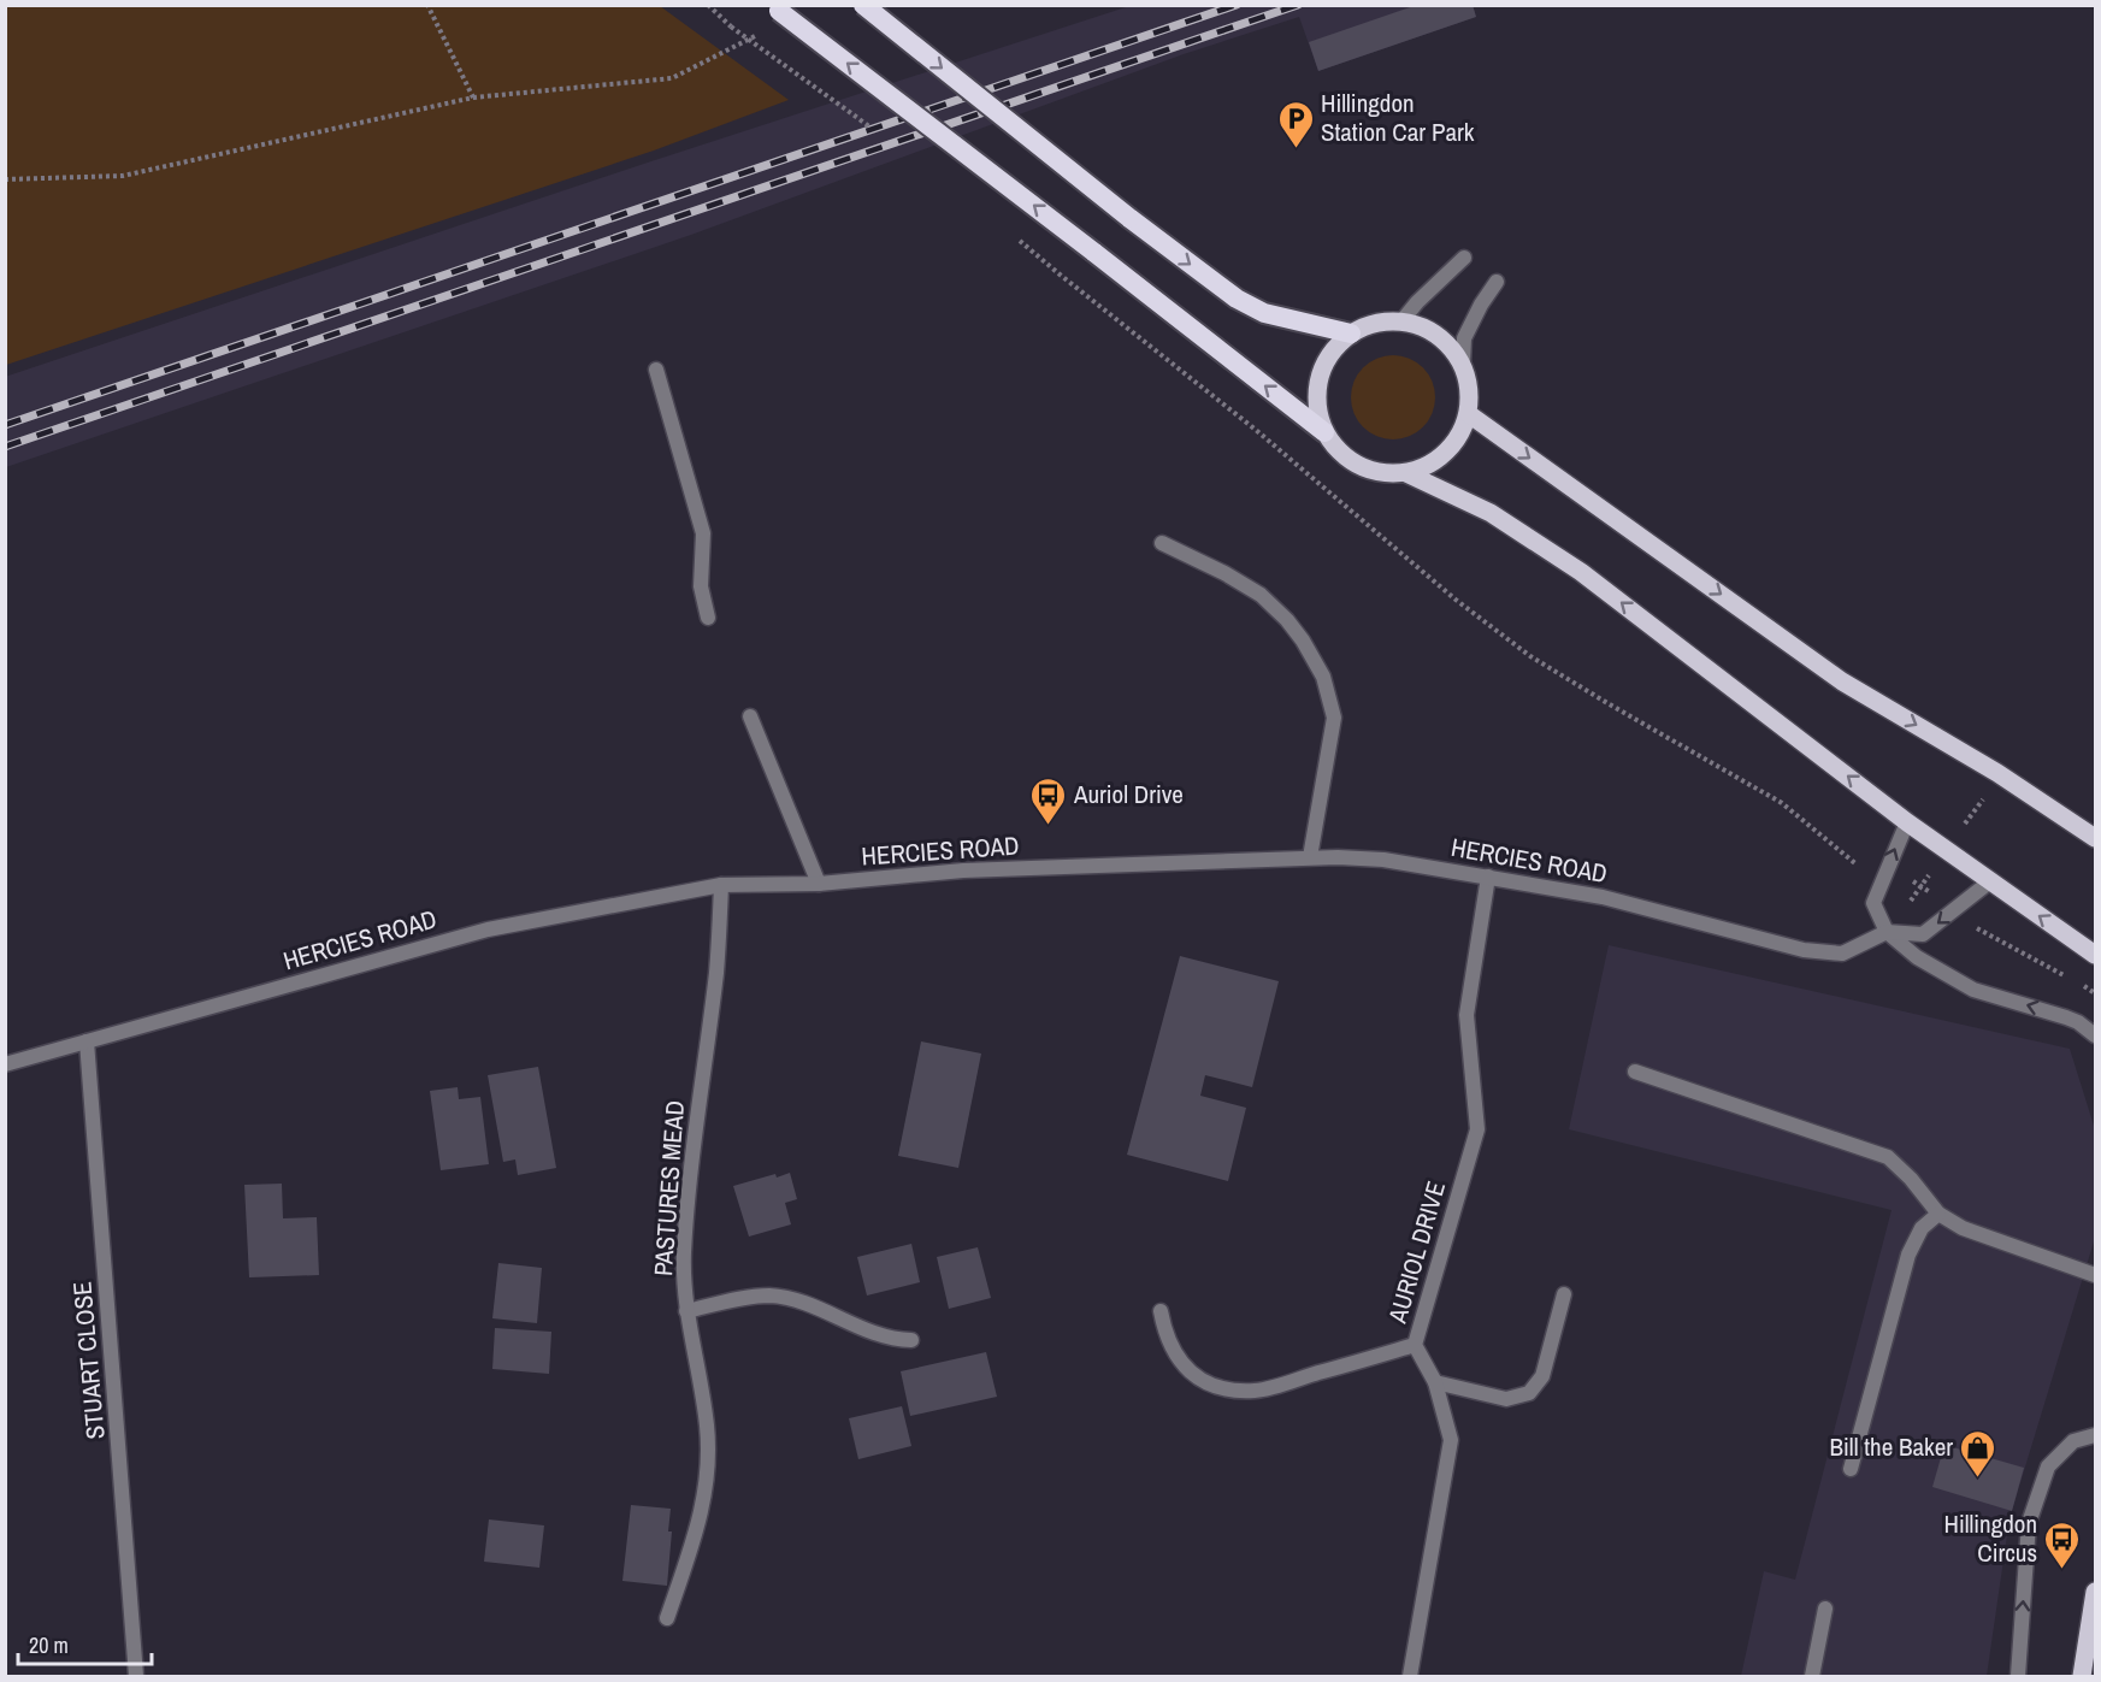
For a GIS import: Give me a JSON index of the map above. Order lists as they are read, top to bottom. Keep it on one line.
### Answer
{"streets":{"street":["HERCIES ROAD","PASTURES MEAD","AURIOL DRIVE","STUART CLOSE"]},"crossings":[["HERCIES ROAD","PASTURES MEAD"],["HERCIES ROAD","AURIOL DRIVE"],["HERCIES ROAD","STUART CLOSE"]],"places":{"parking":["Hillingdon Station Car Park"],"bus stop":["Auriol Drive","Hillingdon Circus"],"shop":["Bill the Baker"]},"scale_bar":"20 m"}
